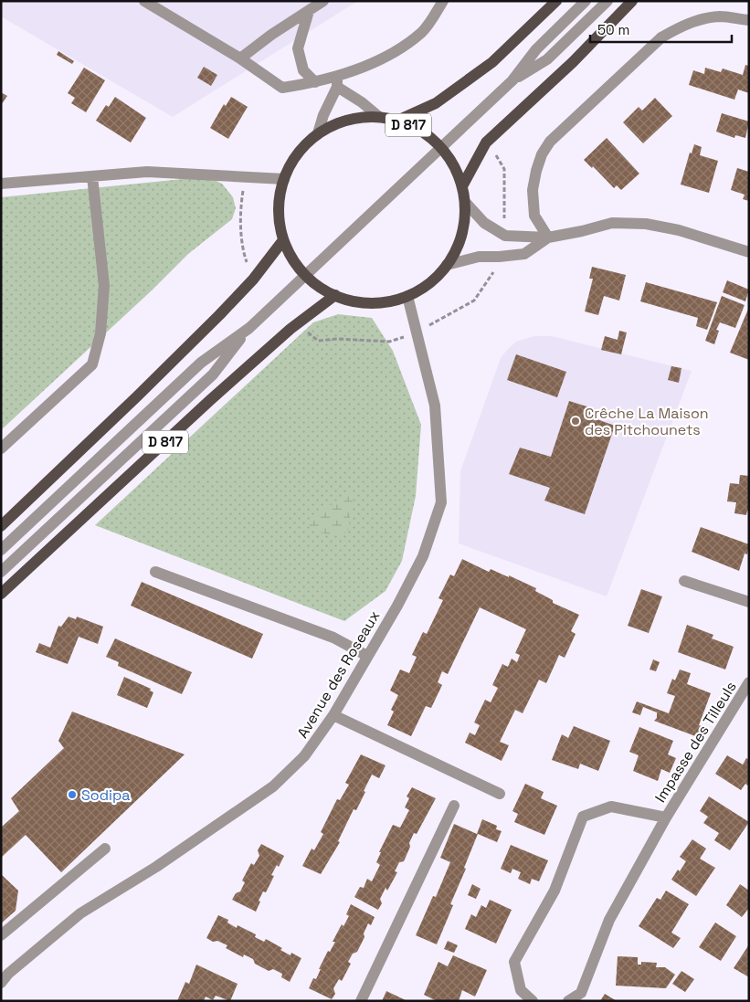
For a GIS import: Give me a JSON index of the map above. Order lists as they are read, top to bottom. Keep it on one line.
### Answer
{"streets":{"main road":["D 817"],"street":["Avenue des Roseaux","Impasse des Tilleuls"]},"crossings":[["D 817","Avenue des Roseaux"]],"places":["Crêche La Maison des Pitchounets","Sodipa"],"scale_bar":"50 m"}
